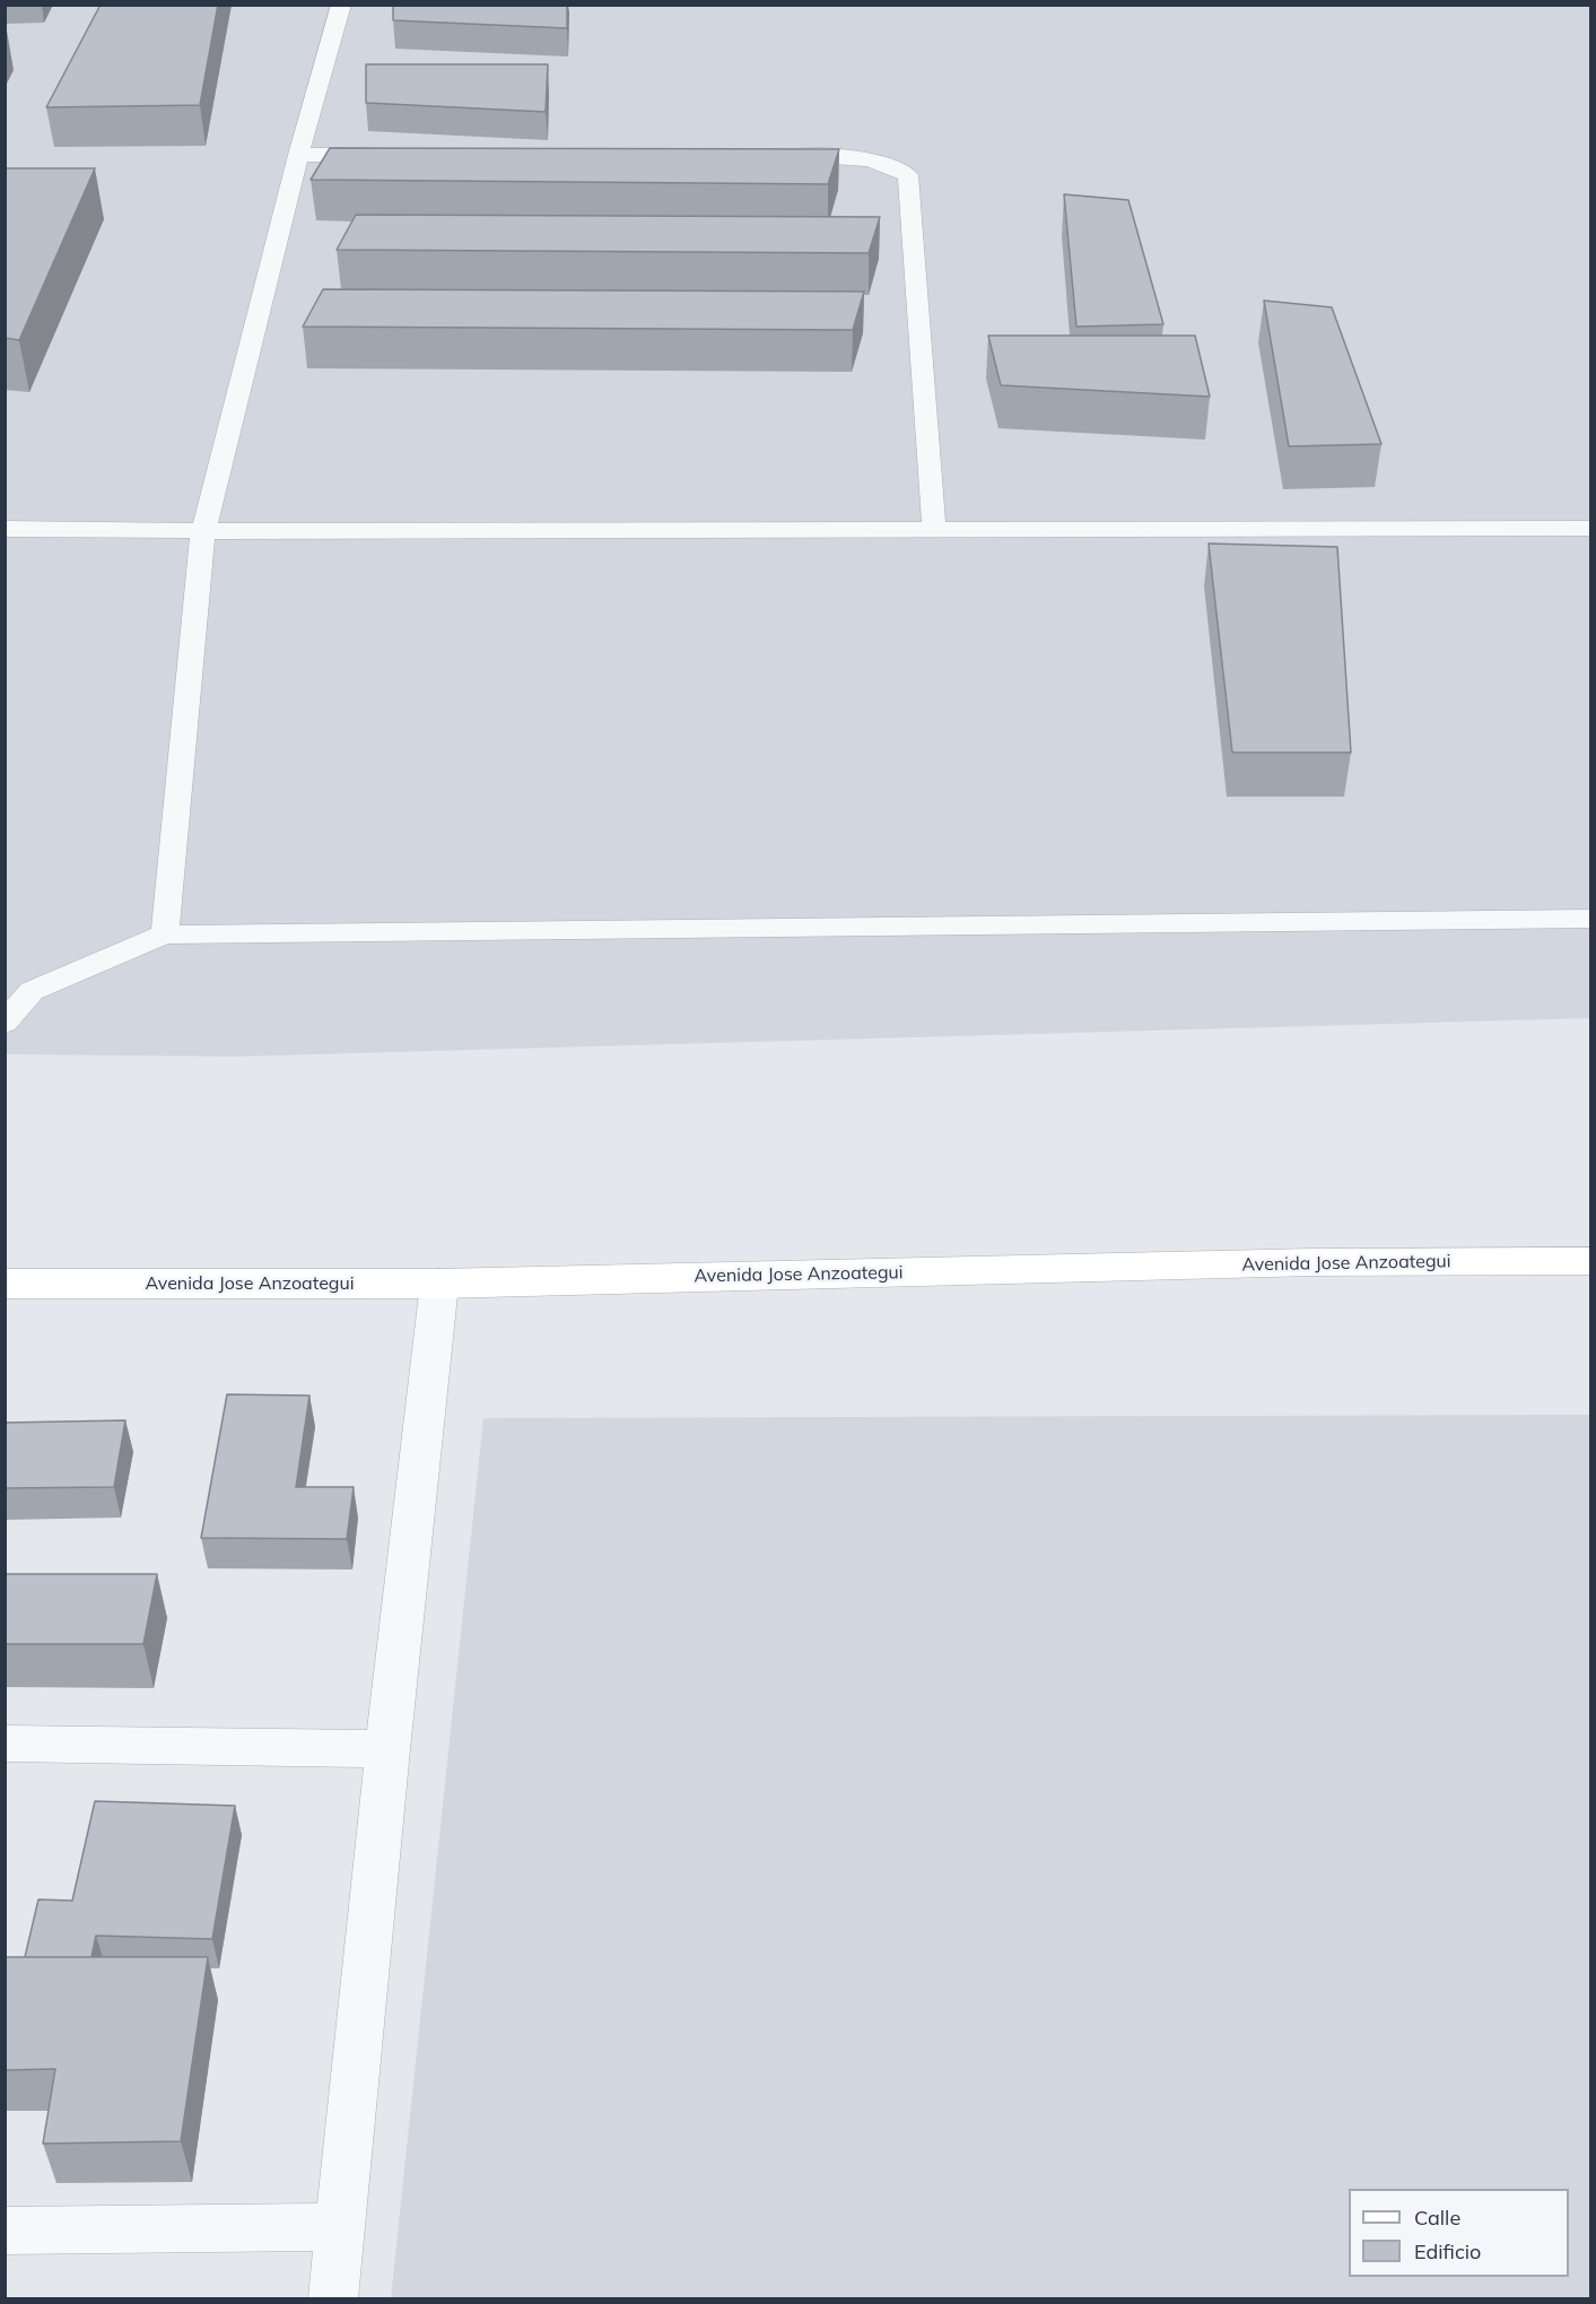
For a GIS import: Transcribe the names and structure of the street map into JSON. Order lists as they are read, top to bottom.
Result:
{
  "streets": {
    "street": ["Avenida Jose Anzoategui"]
  },
  "legend": ["Calle", "Edificio"]
}
